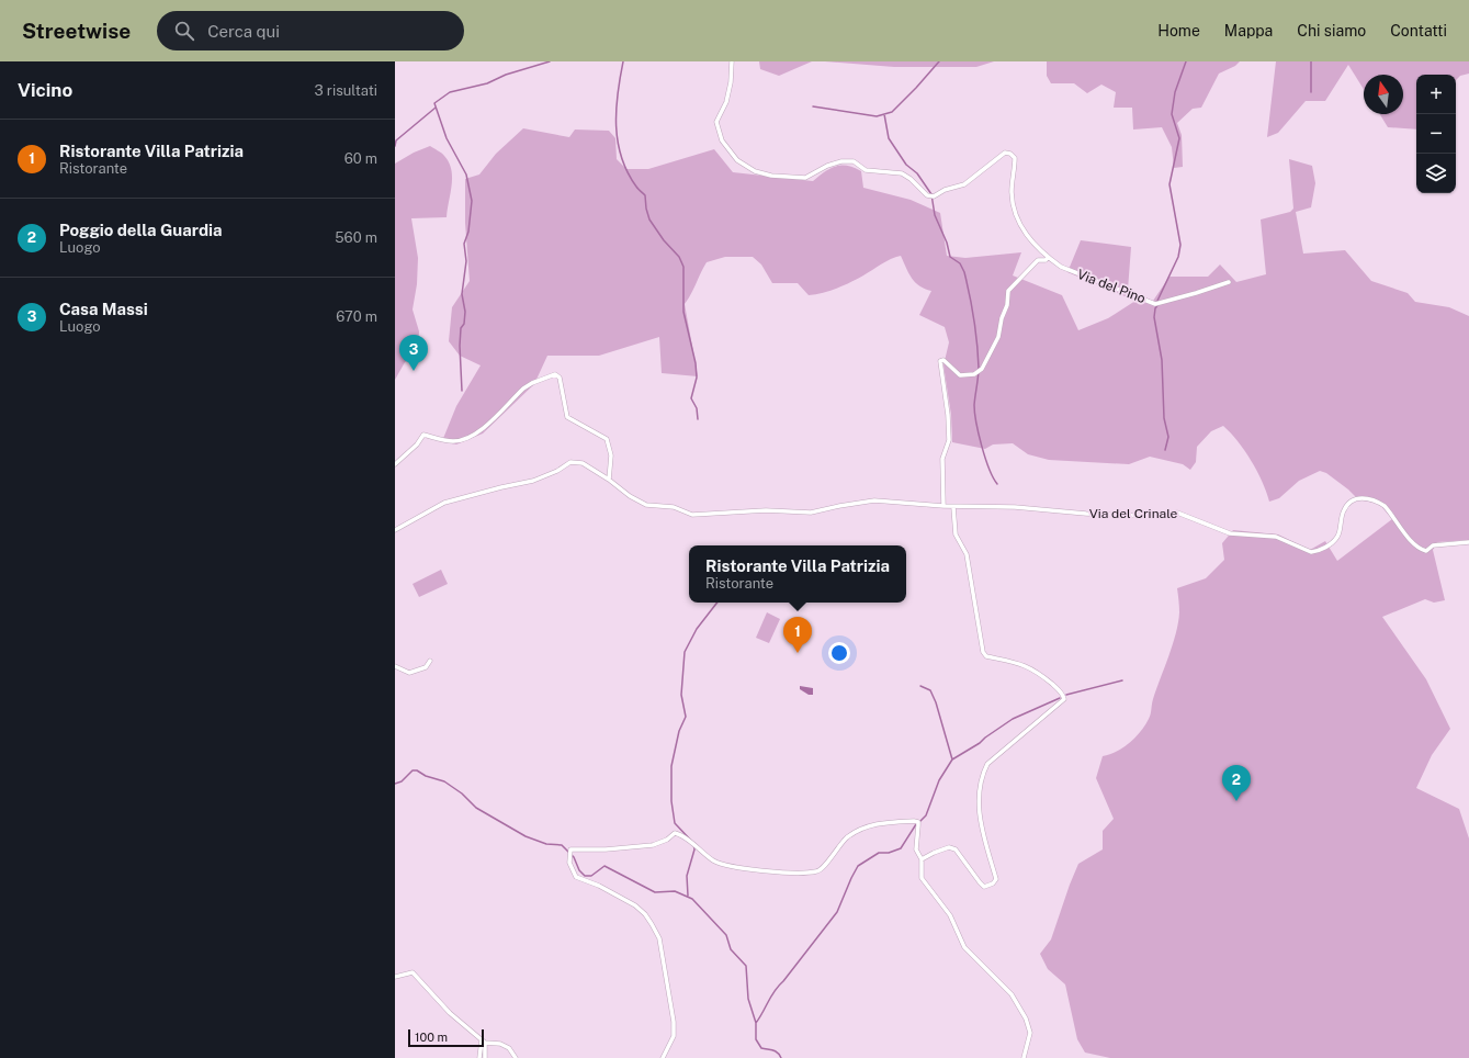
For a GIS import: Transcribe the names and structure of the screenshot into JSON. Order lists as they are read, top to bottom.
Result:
{
  "streets": {
    "street": ["Via del Pino", "Via del Crinale"]
  },
  "scale_bar": "100 m",
  "north": "top",
  "page": {
    "header": "Streetwise",
    "search": "Cerca qui",
    "nav": [
      "Home",
      "Mappa",
      "Chi siamo",
      "Contatti"
    ],
    "heading": ["Vicino", "3 risultati"],
    "map_buttons": ["+", "−"],
    "list": [
      {
        "mark": "1",
        "name": "Ristorante Villa Patrizia",
        "note": "Ristorante",
        "value": "60 m"
      },
      {
        "mark": "2",
        "name": "Poggio della Guardia",
        "note": "Luogo",
        "value": "560 m"
      },
      {
        "mark": "3",
        "name": "Casa Massi",
        "note": "Luogo",
        "value": "670 m"
      }
    ],
    "pins": ["3", "1", "2"],
    "popup": ["Ristorante Villa Patrizia", "Ristorante"],
    "scale": "100 m"
  }
}
